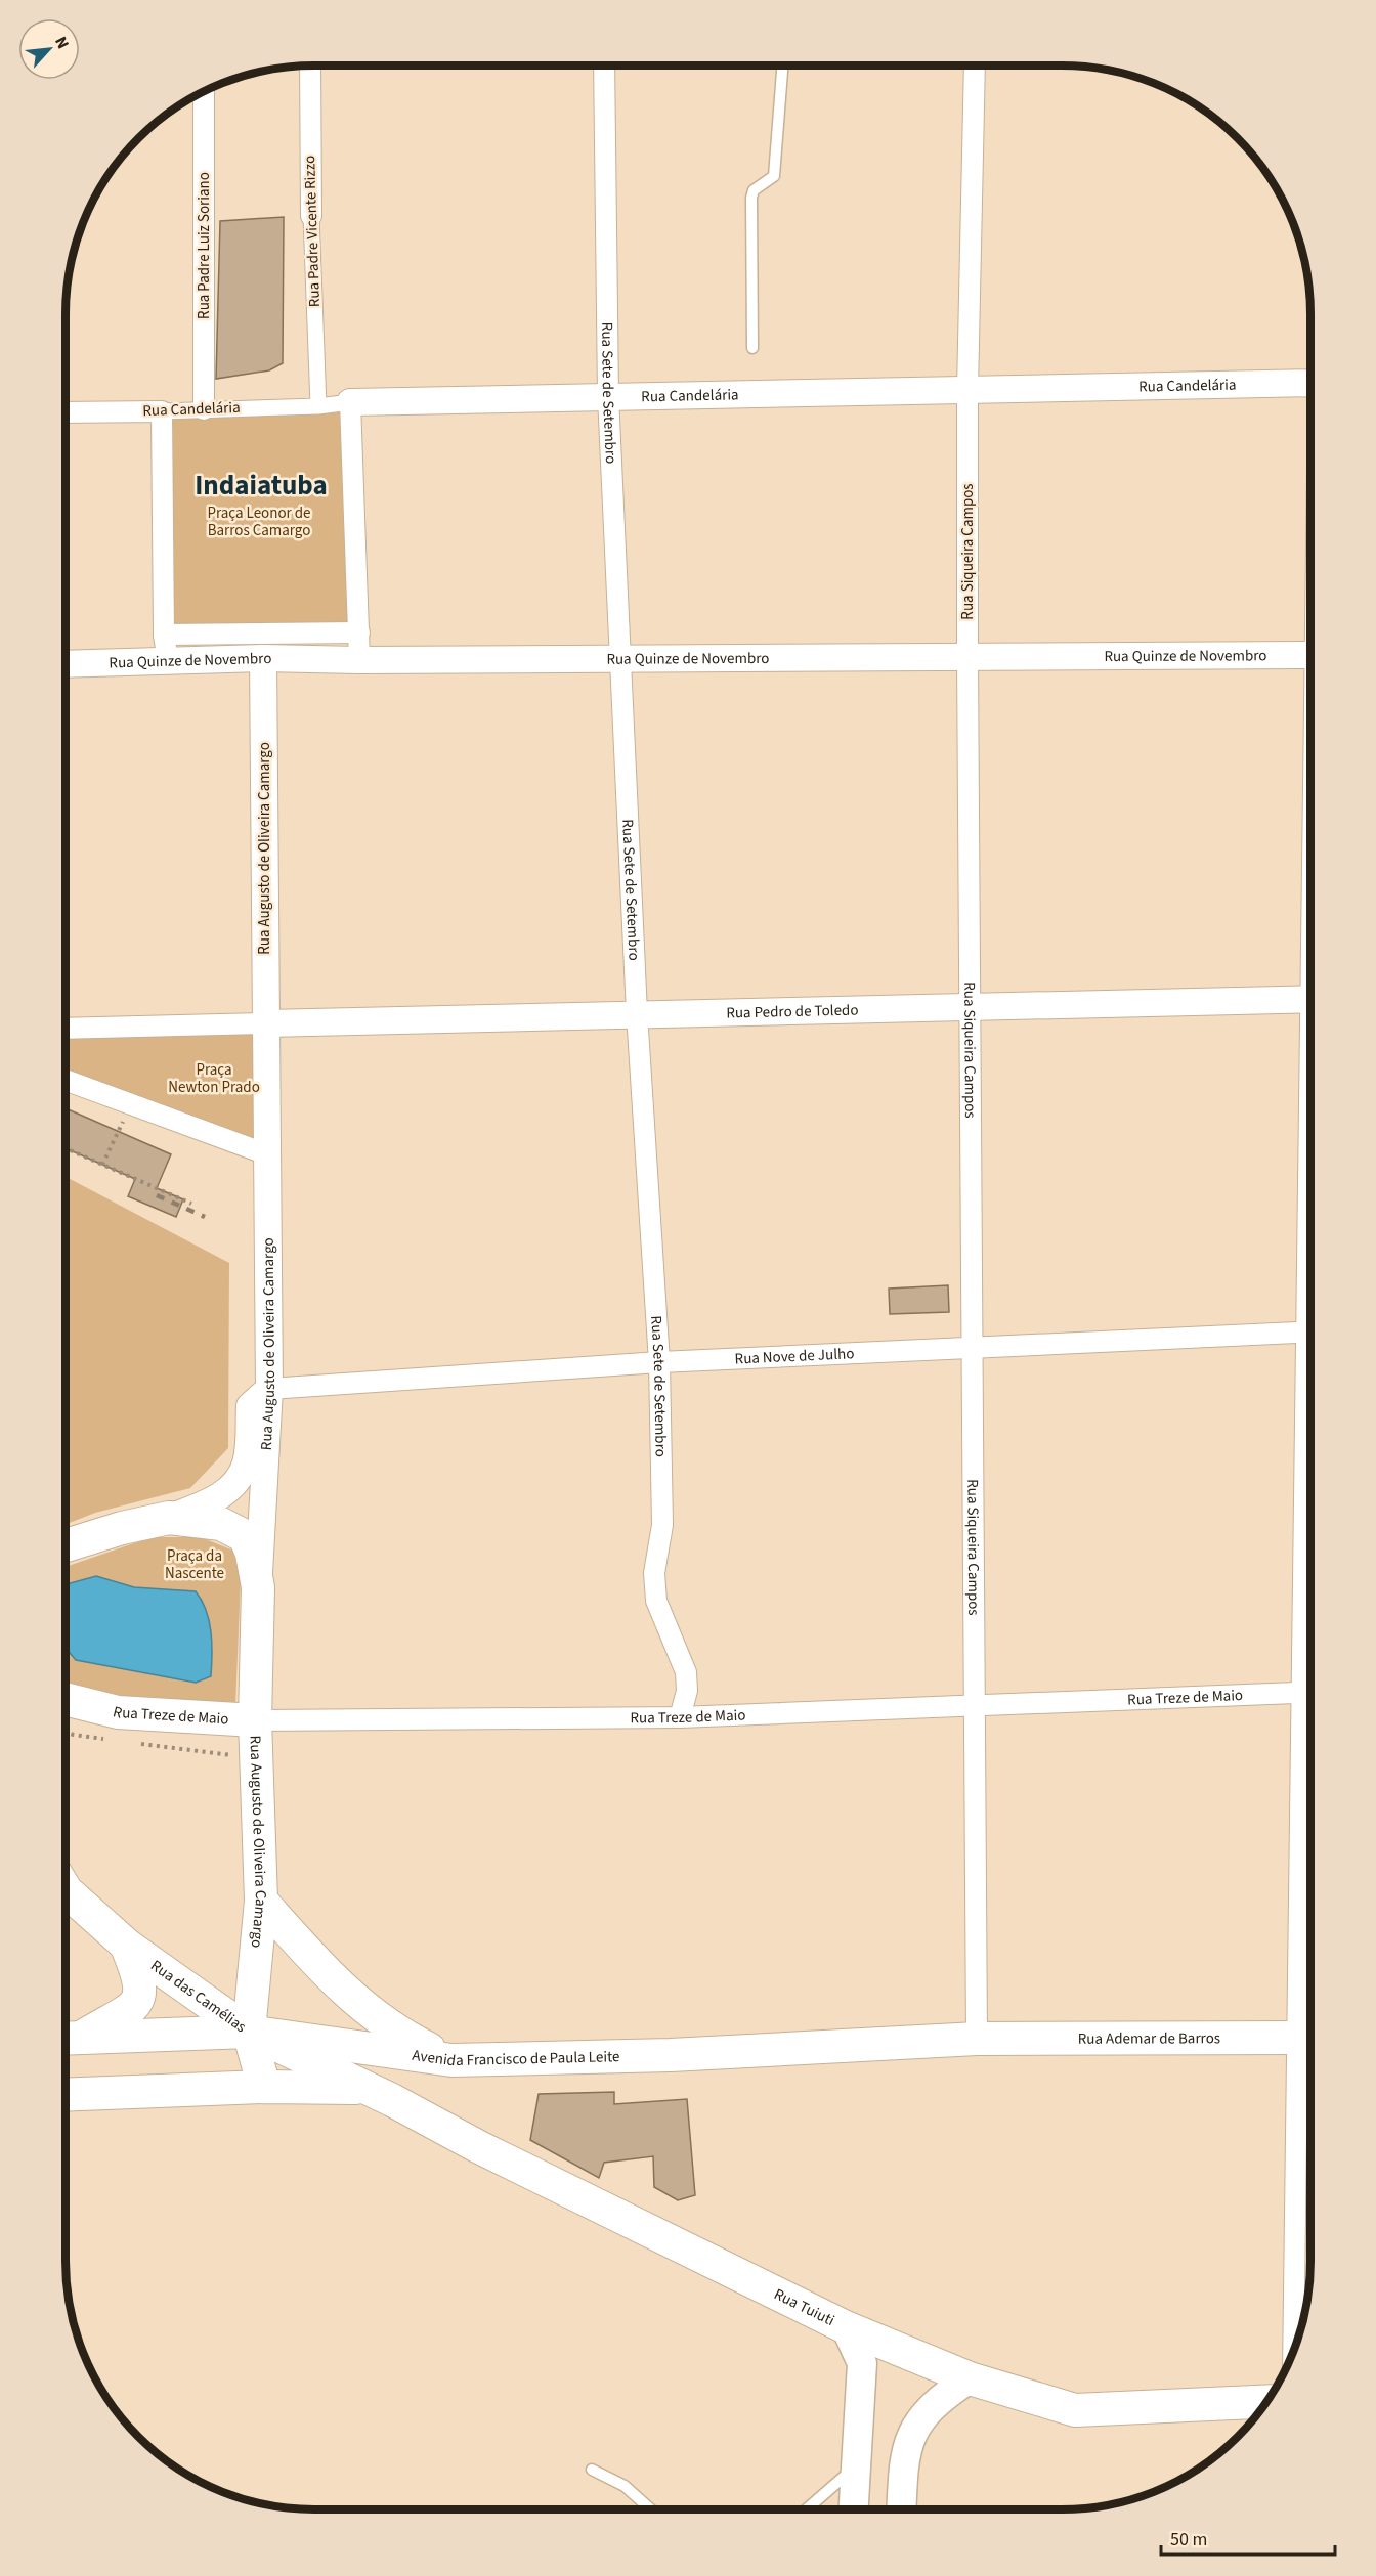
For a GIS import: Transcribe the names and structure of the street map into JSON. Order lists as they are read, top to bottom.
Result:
{
  "streets": {
    "main road": [
      "Rua Augusto de Oliveira Camargo",
      "Rua Treze de Maio",
      "Rua das Camélias",
      "Rua Ademar de Barros",
      "Avenida Francisco de Paula Leite",
      "Rua Tuiuti"
    ],
    "street": [
      "Rua Padre Vicente Rizzo",
      "Rua Padre Luiz Soriano",
      "Rua Candelária",
      "Rua Sete de Setembro",
      "Rua Siqueira Campos",
      "Rua Quinze de Novembro",
      "Rua Pedro de Toledo",
      "Rua Nove de Julho"
    ]
  },
  "crossings": [
    ["Rua Padre Vicente Rizzo", "Rua Candelária"],
    ["Rua Padre Luiz Soriano", "Rua Candelária"],
    ["Rua Candelária", "Rua Sete de Setembro"],
    ["Rua Candelária", "Rua Siqueira Campos"],
    ["Rua Sete de Setembro", "Rua Quinze de Novembro"],
    ["Rua Sete de Setembro", "Rua Pedro de Toledo"],
    ["Rua Sete de Setembro", "Rua Nove de Julho"],
    ["Rua Sete de Setembro", "Rua Treze de Maio"],
    ["Rua Siqueira Campos", "Rua Quinze de Novembro"],
    ["Rua Siqueira Campos", "Rua Pedro de Toledo"],
    ["Rua Siqueira Campos", "Rua Nove de Julho"],
    ["Rua Siqueira Campos", "Rua Treze de Maio"],
    ["Rua Siqueira Campos", "Rua Ademar de Barros"],
    ["Rua Siqueira Campos", "Avenida Francisco de Paula Leite"],
    ["Rua Quinze de Novembro", "Rua Augusto de Oliveira Camargo"],
    ["Rua Augusto de Oliveira Camargo", "Rua Pedro de Toledo"],
    ["Rua Augusto de Oliveira Camargo", "Rua Nove de Julho"],
    ["Rua Augusto de Oliveira Camargo", "Rua Treze de Maio"],
    ["Rua Augusto de Oliveira Camargo", "Rua das Camélias"],
    ["Rua Augusto de Oliveira Camargo", "Avenida Francisco de Paula Leite"],
    ["Rua das Camélias", "Avenida Francisco de Paula Leite"],
    ["Rua das Camélias", "Rua Tuiuti"],
    ["Rua Ademar de Barros", "Avenida Francisco de Paula Leite"]
  ],
  "districts": ["Indaiatuba"],
  "parks": ["Praça Leonor de Barros Camargo", "Praça Newton Prado", "Praça da Nascente"],
  "scale_bar": "50 m",
  "north": "top right"
}
